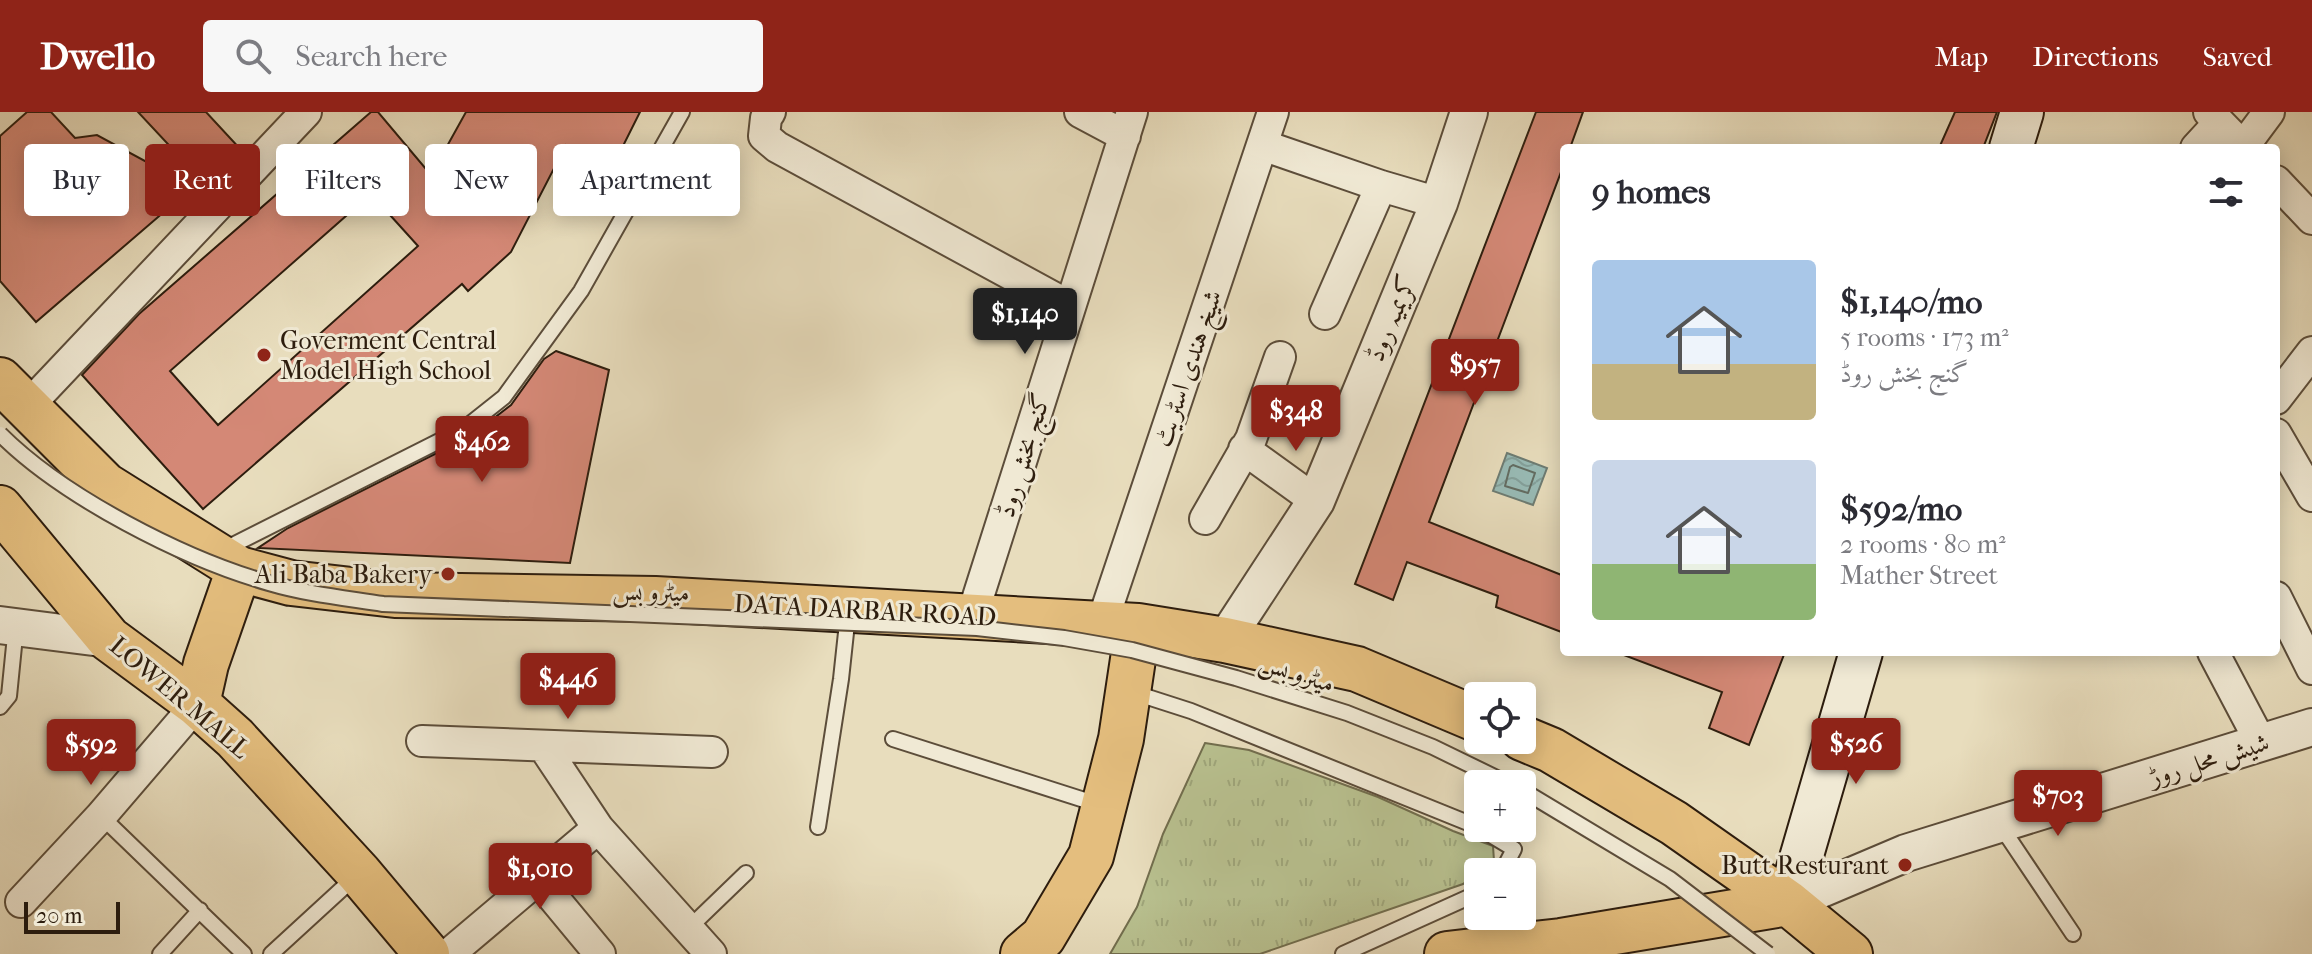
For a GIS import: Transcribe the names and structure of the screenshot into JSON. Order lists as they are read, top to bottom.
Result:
{
  "streets": {
    "main road": ["DATA DARBAR ROAD", "LOWER MALL"],
    "street": [
      "کریمیہ روڈ",
      "شیخ ہندی اسٹریٹ",
      "گنج بخش روڈ",
      "شیش محل روڑ"
    ],
    "lane": ["میٹرو بس"]
  },
  "crossings": [
    ["کریمیہ روڈ", "DATA DARBAR ROAD"],
    ["شیخ ہندی اسٹریٹ", "DATA DARBAR ROAD"],
    ["گنج بخش روڈ", "DATA DARBAR ROAD"]
  ],
  "places": ["Goverment Central Model High School", "Ali Baba Bakery", "Butt Resturant"],
  "scale_bar": "20 m",
  "page": {
    "header": "Dwello",
    "search": "Search here",
    "nav": ["Map", "Directions", "Saved"],
    "chip": [
      "Buy",
      "Rent",
      "Filters",
      "New",
      "Apartment"
    ],
    "heading": "9 homes",
    "list": [
      {
        "name": "$1,140/mo",
        "note": "5 rooms · 173 m² · گنج بخش روڈ"
      },
      {
        "name": "$592/mo",
        "note": "2 rooms · 80 m² · Mather Street"
      }
    ],
    "price": [
      "$1,140",
      "$957",
      "$348",
      "$462",
      "$446",
      "$526",
      "$592",
      "$703",
      "$1,010"
    ],
    "map_buttons": ["+", "−"],
    "scale": "20 m"
  }
}
